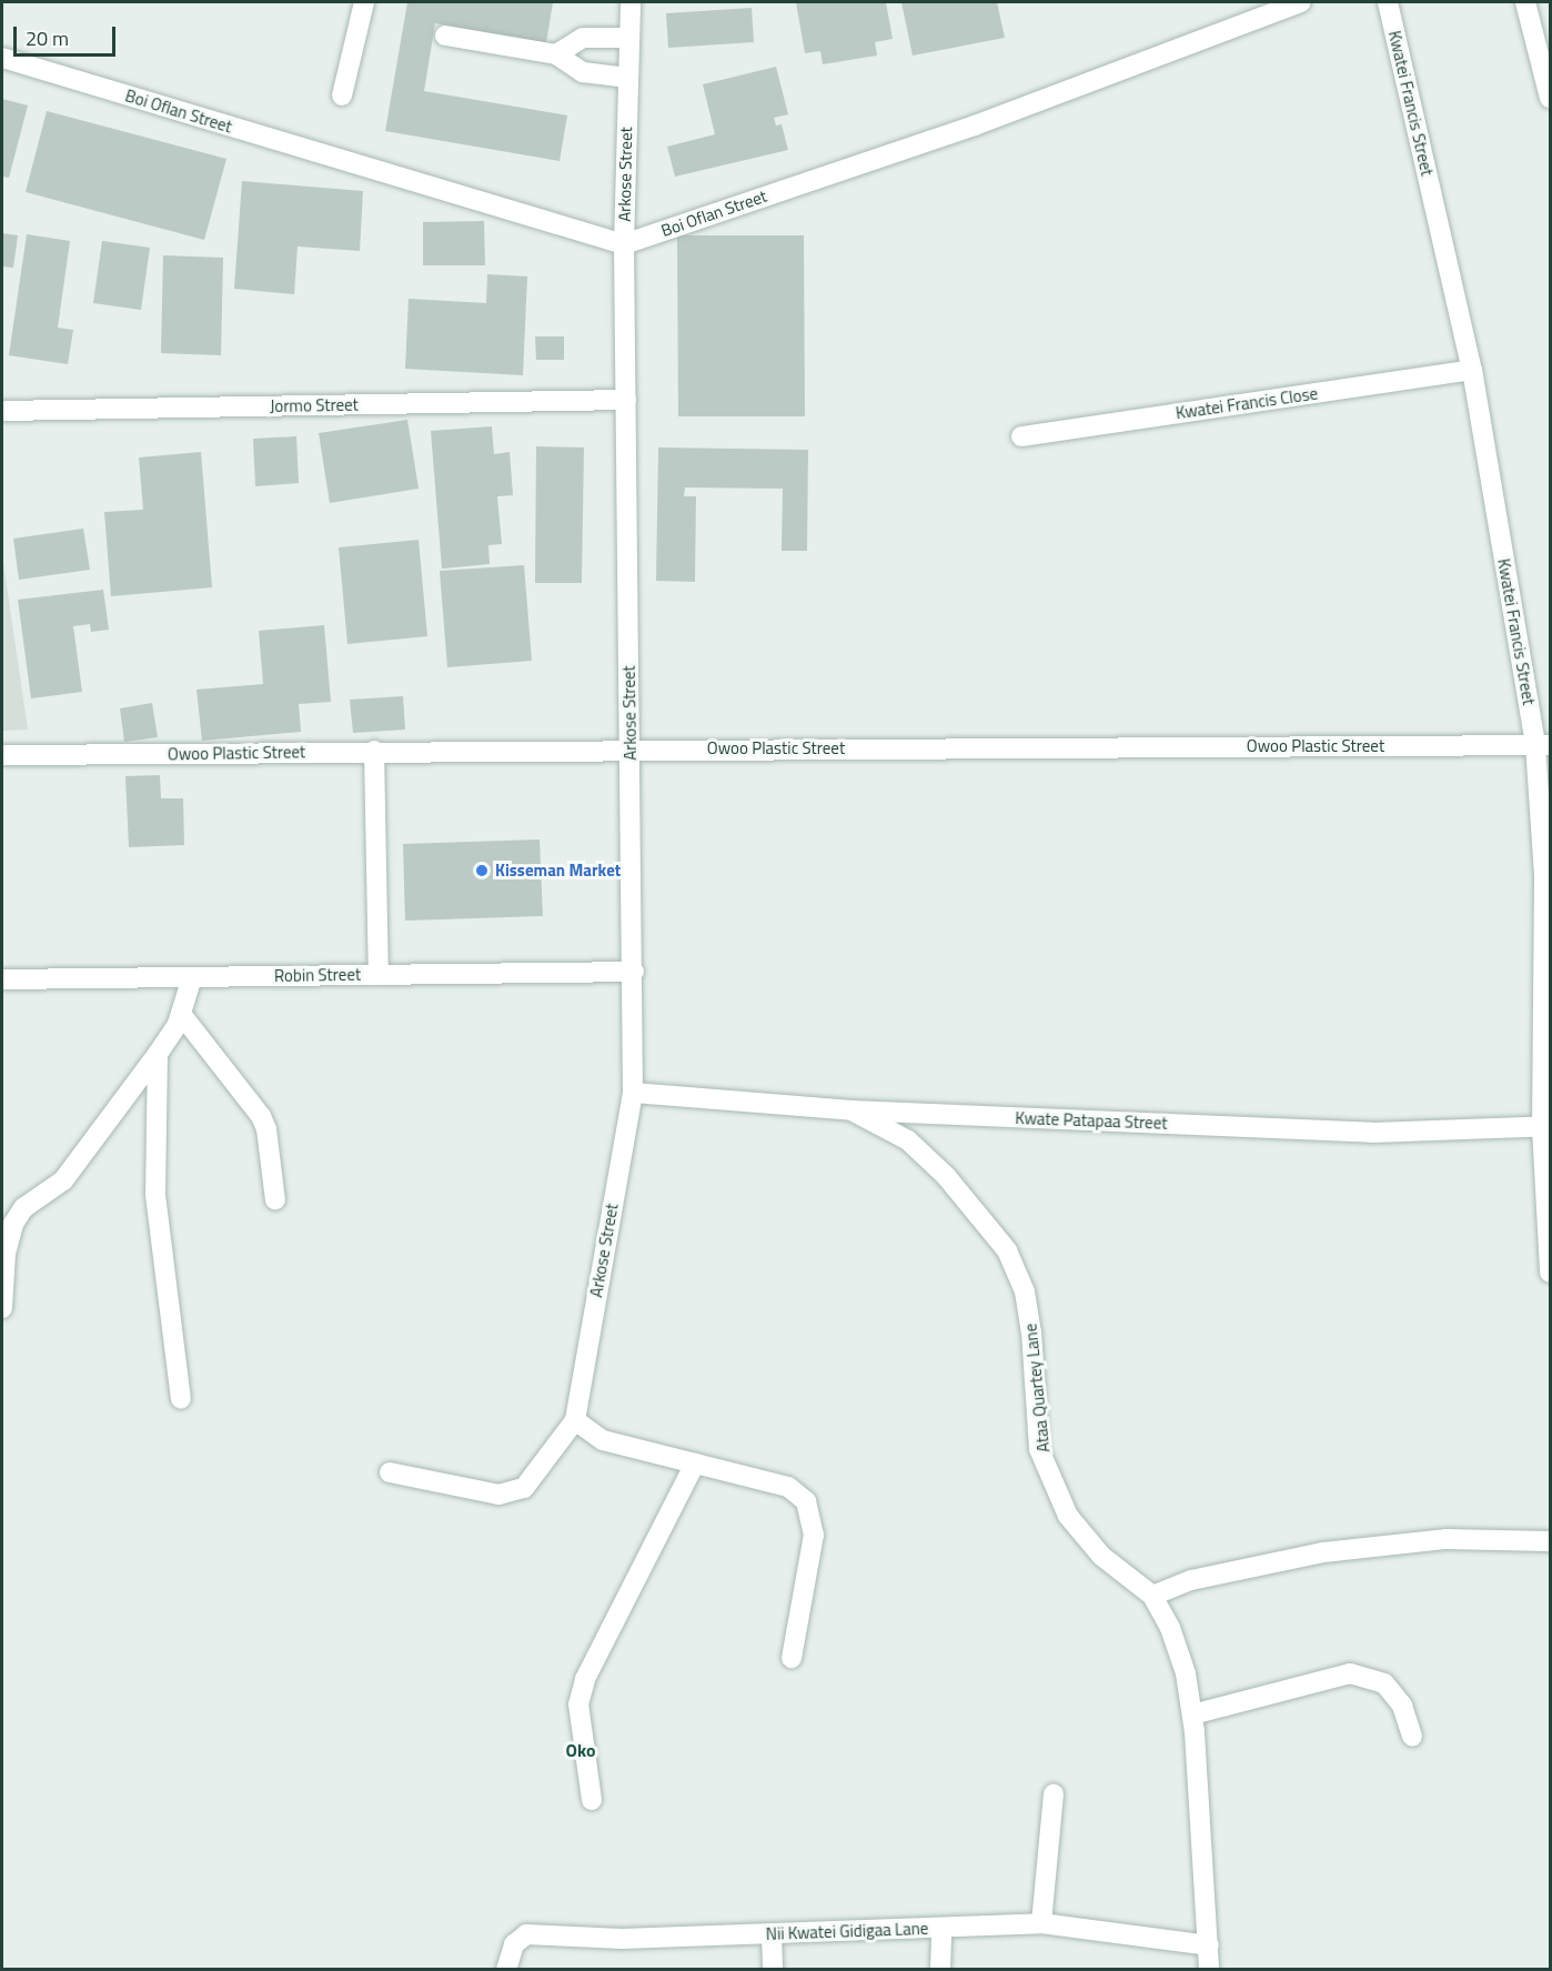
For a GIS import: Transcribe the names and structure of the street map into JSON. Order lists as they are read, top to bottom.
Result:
{
  "streets": {
    "street": [
      "Kwatei Francis Street",
      "Boi Oflan Street",
      "Arkose Street",
      "Kwatei Francis Close",
      "Jormo Street",
      "Owoo Plastic Street",
      "Robin Street",
      "Kwate Patapaa Street",
      "Ataa Quartey Lane",
      "Nii Kwatei Gidigaa Lane"
    ]
  },
  "crossings": [
    ["Kwatei Francis Street", "Kwatei Francis Close"],
    ["Kwatei Francis Street", "Owoo Plastic Street"],
    ["Kwatei Francis Street", "Kwate Patapaa Street"],
    ["Boi Oflan Street", "Arkose Street"],
    ["Arkose Street", "Jormo Street"],
    ["Arkose Street", "Owoo Plastic Street"],
    ["Arkose Street", "Robin Street"],
    ["Arkose Street", "Kwate Patapaa Street"],
    ["Kwate Patapaa Street", "Ataa Quartey Lane"],
    ["Ataa Quartey Lane", "Nii Kwatei Gidigaa Lane"]
  ],
  "districts": ["Oko"],
  "places": ["Kisseman Market"],
  "scale_bar": "20 m"
}
